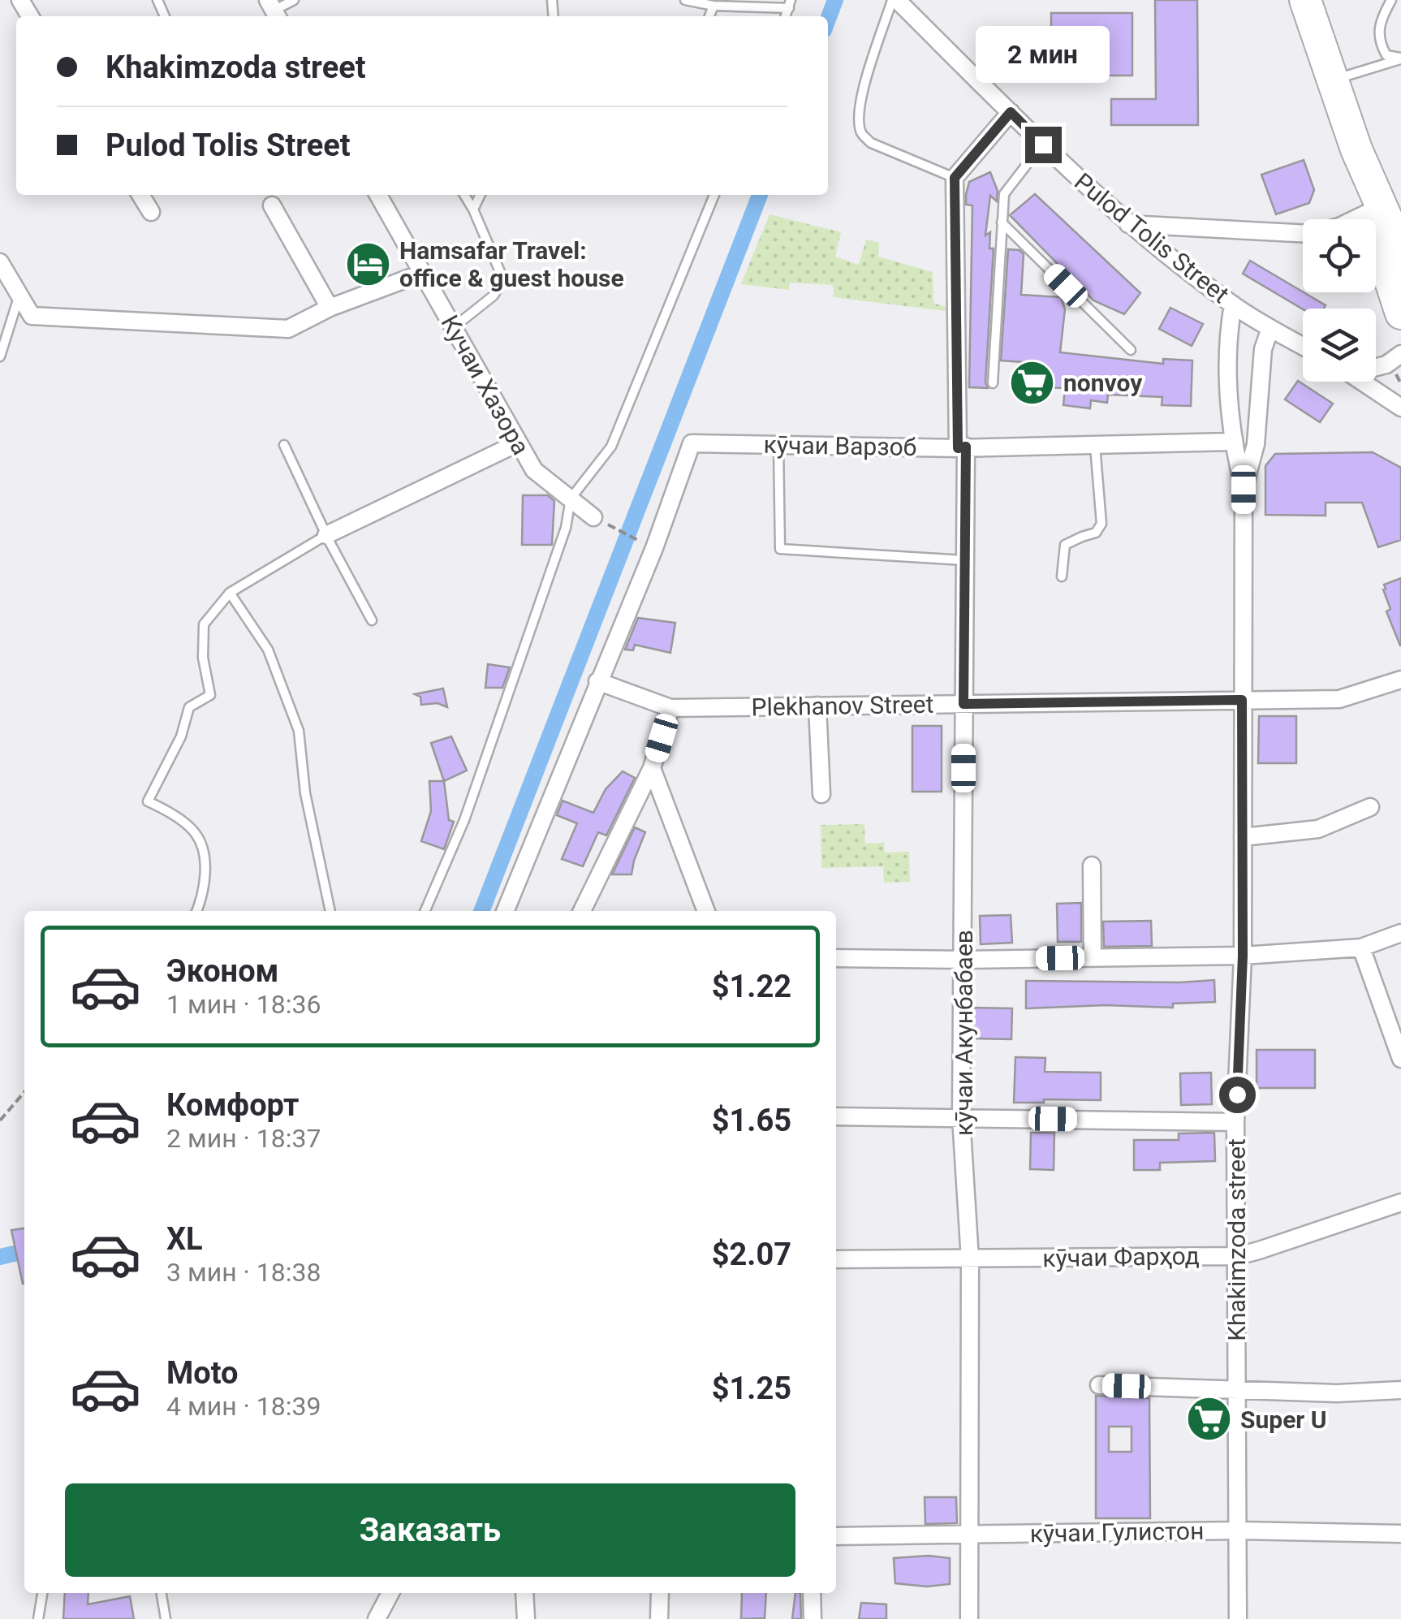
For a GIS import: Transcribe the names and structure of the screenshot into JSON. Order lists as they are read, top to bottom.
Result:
{
  "streets": {
    "street": [
      "Pulod Tolis Street",
      "Кучаи Хазора",
      "кӯчаи Варзоб",
      "Plekhanov Street",
      "кӯчаи Акунбабаев",
      "Khakimzoda street",
      "кӯчаи Фарҳод",
      "кӯчаи Гулистон"
    ]
  },
  "crossings": [
    ["Pulod Tolis Street", "Khakimzoda street"],
    ["кӯчаи Варзоб", "кӯчаи Акунбабаев"],
    ["Plekhanov Street", "кӯчаи Акунбабаев"],
    ["Plekhanov Street", "Khakimzoda street"],
    ["кӯчаи Акунбабаев", "кӯчаи Фарҳод"],
    ["кӯчаи Акунбабаев", "кӯчаи Гулистон"],
    ["Khakimzoda street", "кӯчаи Фарҳод"],
    ["Khakimzoda street", "кӯчаи Гулистон"]
  ],
  "places": {
    "hotel": ["Hamsafar Travel: office & guest house"],
    "supermarket": ["nonvoy", "Super U"]
  },
  "page": {
    "banner": ["Khakimzoda street", "Pulod Tolis Street"],
    "bubble": "2 мин",
    "list": [
      {
        "name": "Эконом",
        "note": "1 мин · 18:36",
        "value": "$1.22"
      },
      {
        "name": "Комфорт",
        "note": "2 мин · 18:37",
        "value": "$1.65"
      },
      {
        "name": "XL",
        "note": "3 мин · 18:38",
        "value": "$2.07"
      },
      {
        "name": "Moto",
        "note": "4 мин · 18:39",
        "value": "$1.25"
      }
    ],
    "buttons": "Заказать"
  }
}
